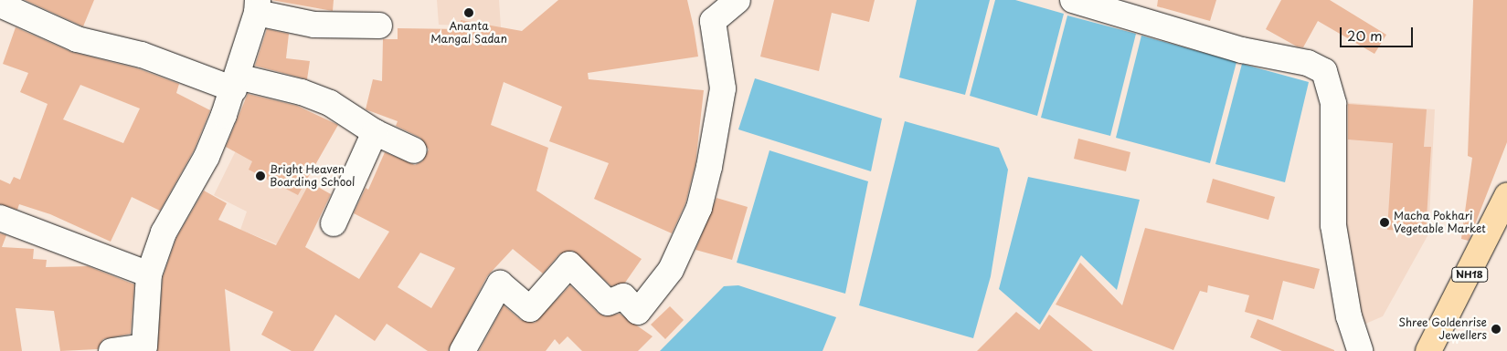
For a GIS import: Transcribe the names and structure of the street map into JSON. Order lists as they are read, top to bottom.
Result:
{
  "streets": {
    "main road": ["NH18"]
  },
  "places": [
    "Ananta Mangal Sadan",
    "Bright Heaven Boarding School",
    "Macha Pokhari Vegetable Market",
    "Shree Goldenrise Jewellers"
  ],
  "scale_bar": "20 m"
}
